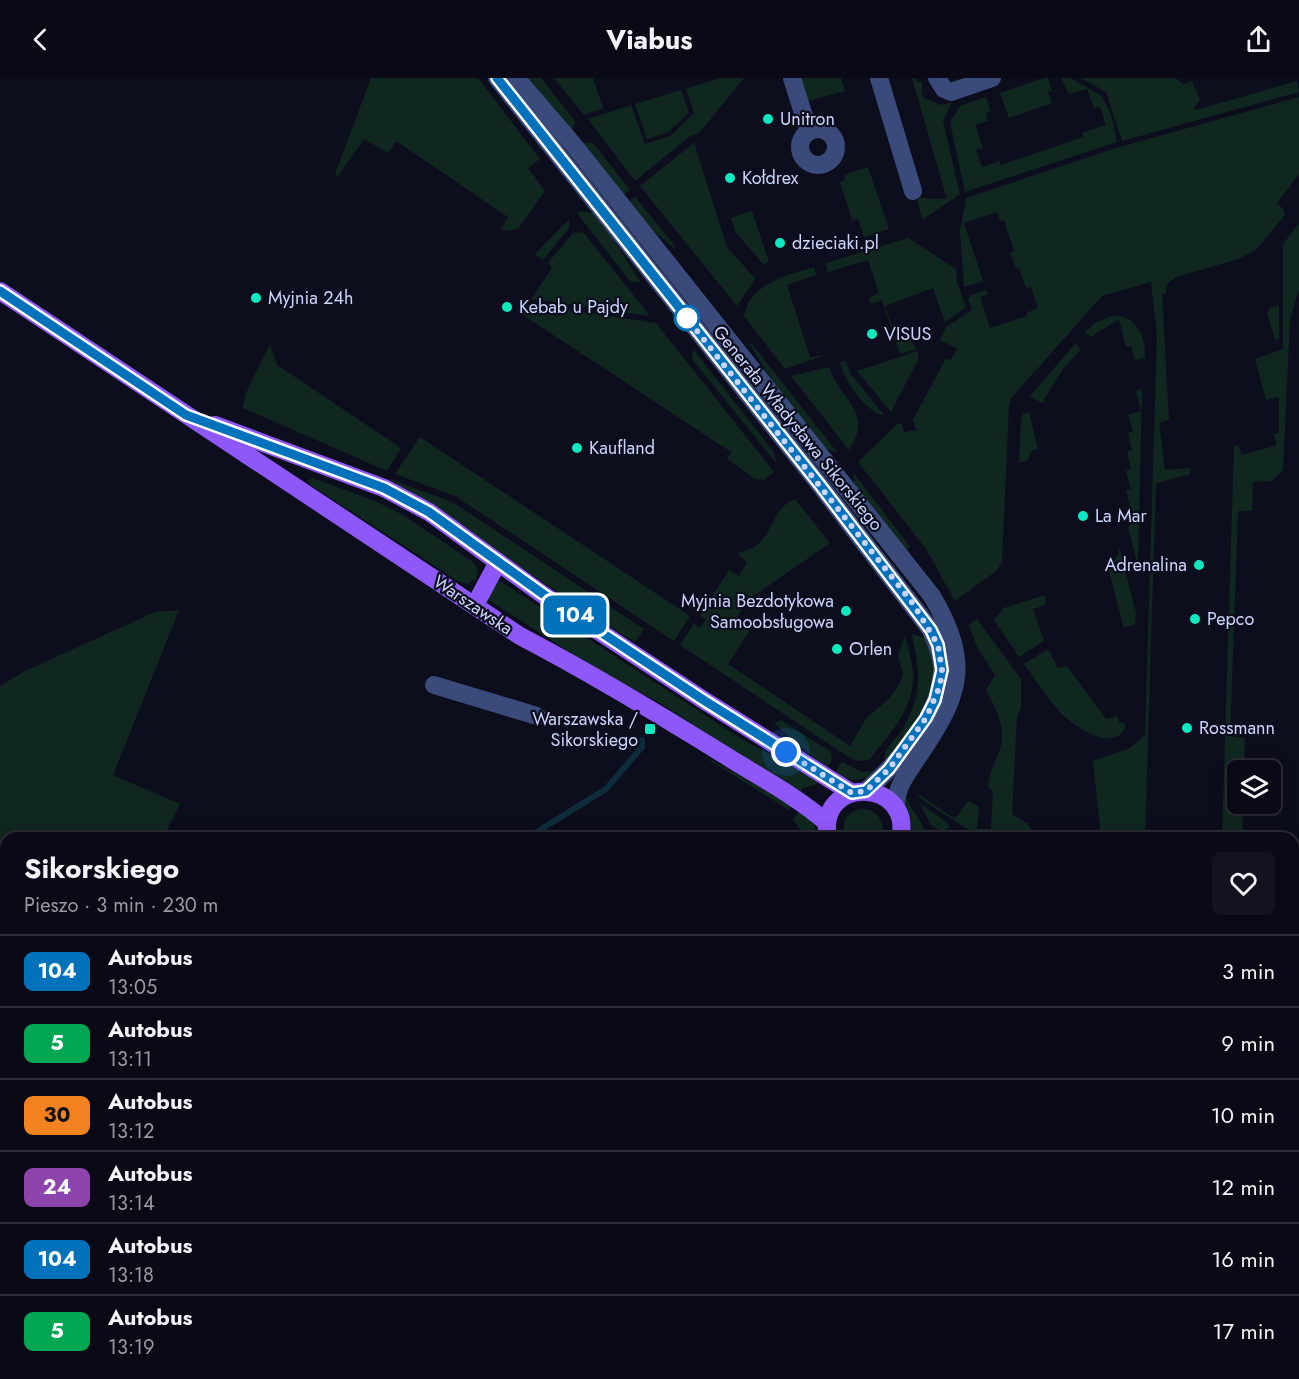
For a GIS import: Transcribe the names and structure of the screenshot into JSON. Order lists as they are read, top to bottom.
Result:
{
  "streets": {
    "main road": ["Warszawska"],
    "street": ["Generała Władysława Sikorskiego"]
  },
  "crossings": [
    ["Generała Władysława Sikorskiego", "Warszawska"]
  ],
  "places": {
    "other": [
      "Unitron",
      "Kołdrex",
      "dzieciaki.pl",
      "Myjnia 24h",
      "Kebab u Pajdy",
      "VISUS",
      "Kaufland",
      "La Mar",
      "Adrenalina",
      "Myjnia Bezdotykowa Samoobsługowa",
      "Pepco",
      "Orlen",
      "Rossmann"
    ],
    "transit": ["Warszawska / Sikorskiego"]
  },
  "lines": ["bus line 104"],
  "page": {
    "header": "Viabus",
    "on_map": "104",
    "heading": ["Sikorskiego", "Pieszo · 3 min · 230 m"],
    "list": [
      {
        "mark": "104",
        "name": "Autobus",
        "note": "13:05",
        "value": "3 min"
      },
      {
        "mark": "5",
        "name": "Autobus",
        "note": "13:11",
        "value": "9 min"
      },
      {
        "mark": "30",
        "name": "Autobus",
        "note": "13:12",
        "value": "10 min"
      },
      {
        "mark": "24",
        "name": "Autobus",
        "note": "13:14",
        "value": "12 min"
      },
      {
        "mark": "104",
        "name": "Autobus",
        "note": "13:18",
        "value": "16 min"
      },
      {
        "mark": "5",
        "name": "Autobus",
        "note": "13:19",
        "value": "17 min"
      }
    ]
  }
}
